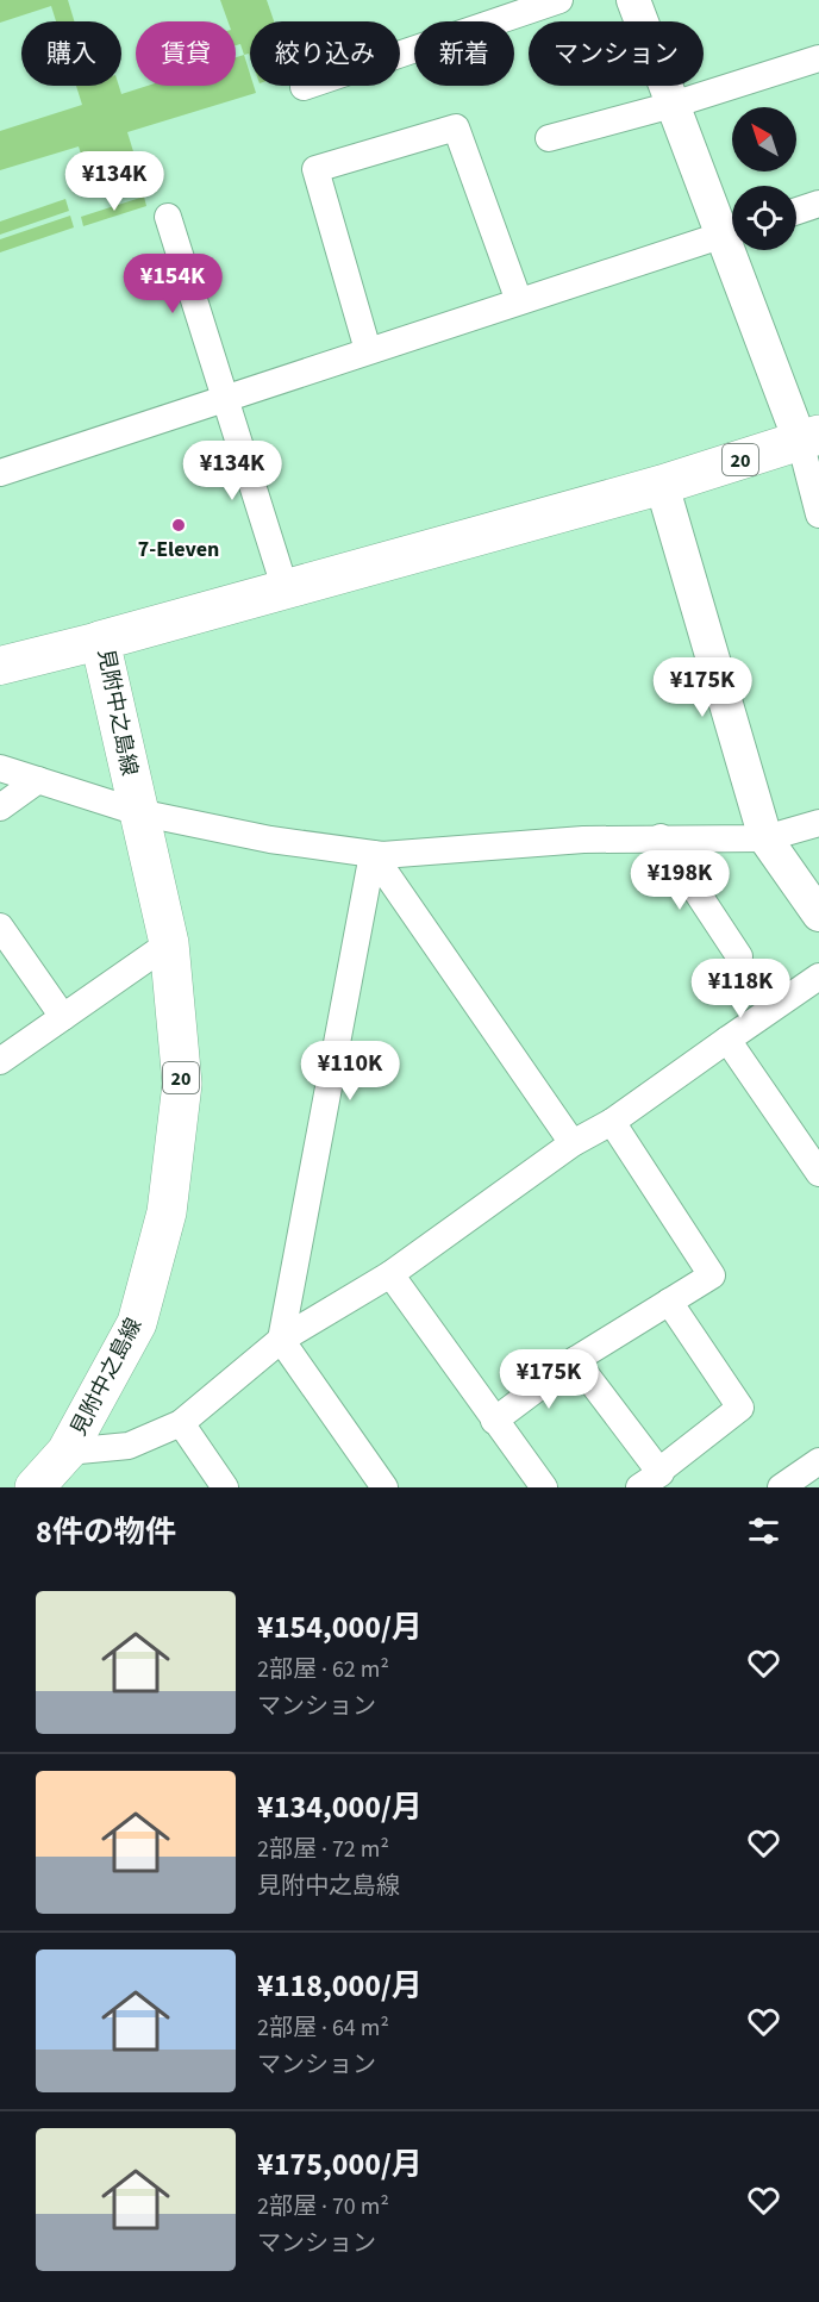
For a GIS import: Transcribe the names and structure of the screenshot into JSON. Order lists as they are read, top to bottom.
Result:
{
  "streets": {
    "main road": ["20", "見附中之島線"]
  },
  "places": ["7-Eleven"],
  "north": "top left",
  "page": {
    "chip": [
      "購入",
      "賃貸",
      "絞り込み",
      "新着",
      "マンション"
    ],
    "price": [
      "¥134K",
      "¥154K",
      "¥134K",
      "¥175K",
      "¥198K",
      "¥118K",
      "¥110K",
      "¥175K"
    ],
    "heading": "8件の物件",
    "list": [
      {
        "name": "¥154,000/月",
        "note": "2部屋 · 62 m² · マンション"
      },
      {
        "name": "¥134,000/月",
        "note": "2部屋 · 72 m² · 見附中之島線"
      },
      {
        "name": "¥118,000/月",
        "note": "2部屋 · 64 m² · マンション"
      },
      {
        "name": "¥175,000/月",
        "note": "2部屋 · 70 m² · マンション"
      }
    ]
  }
}
